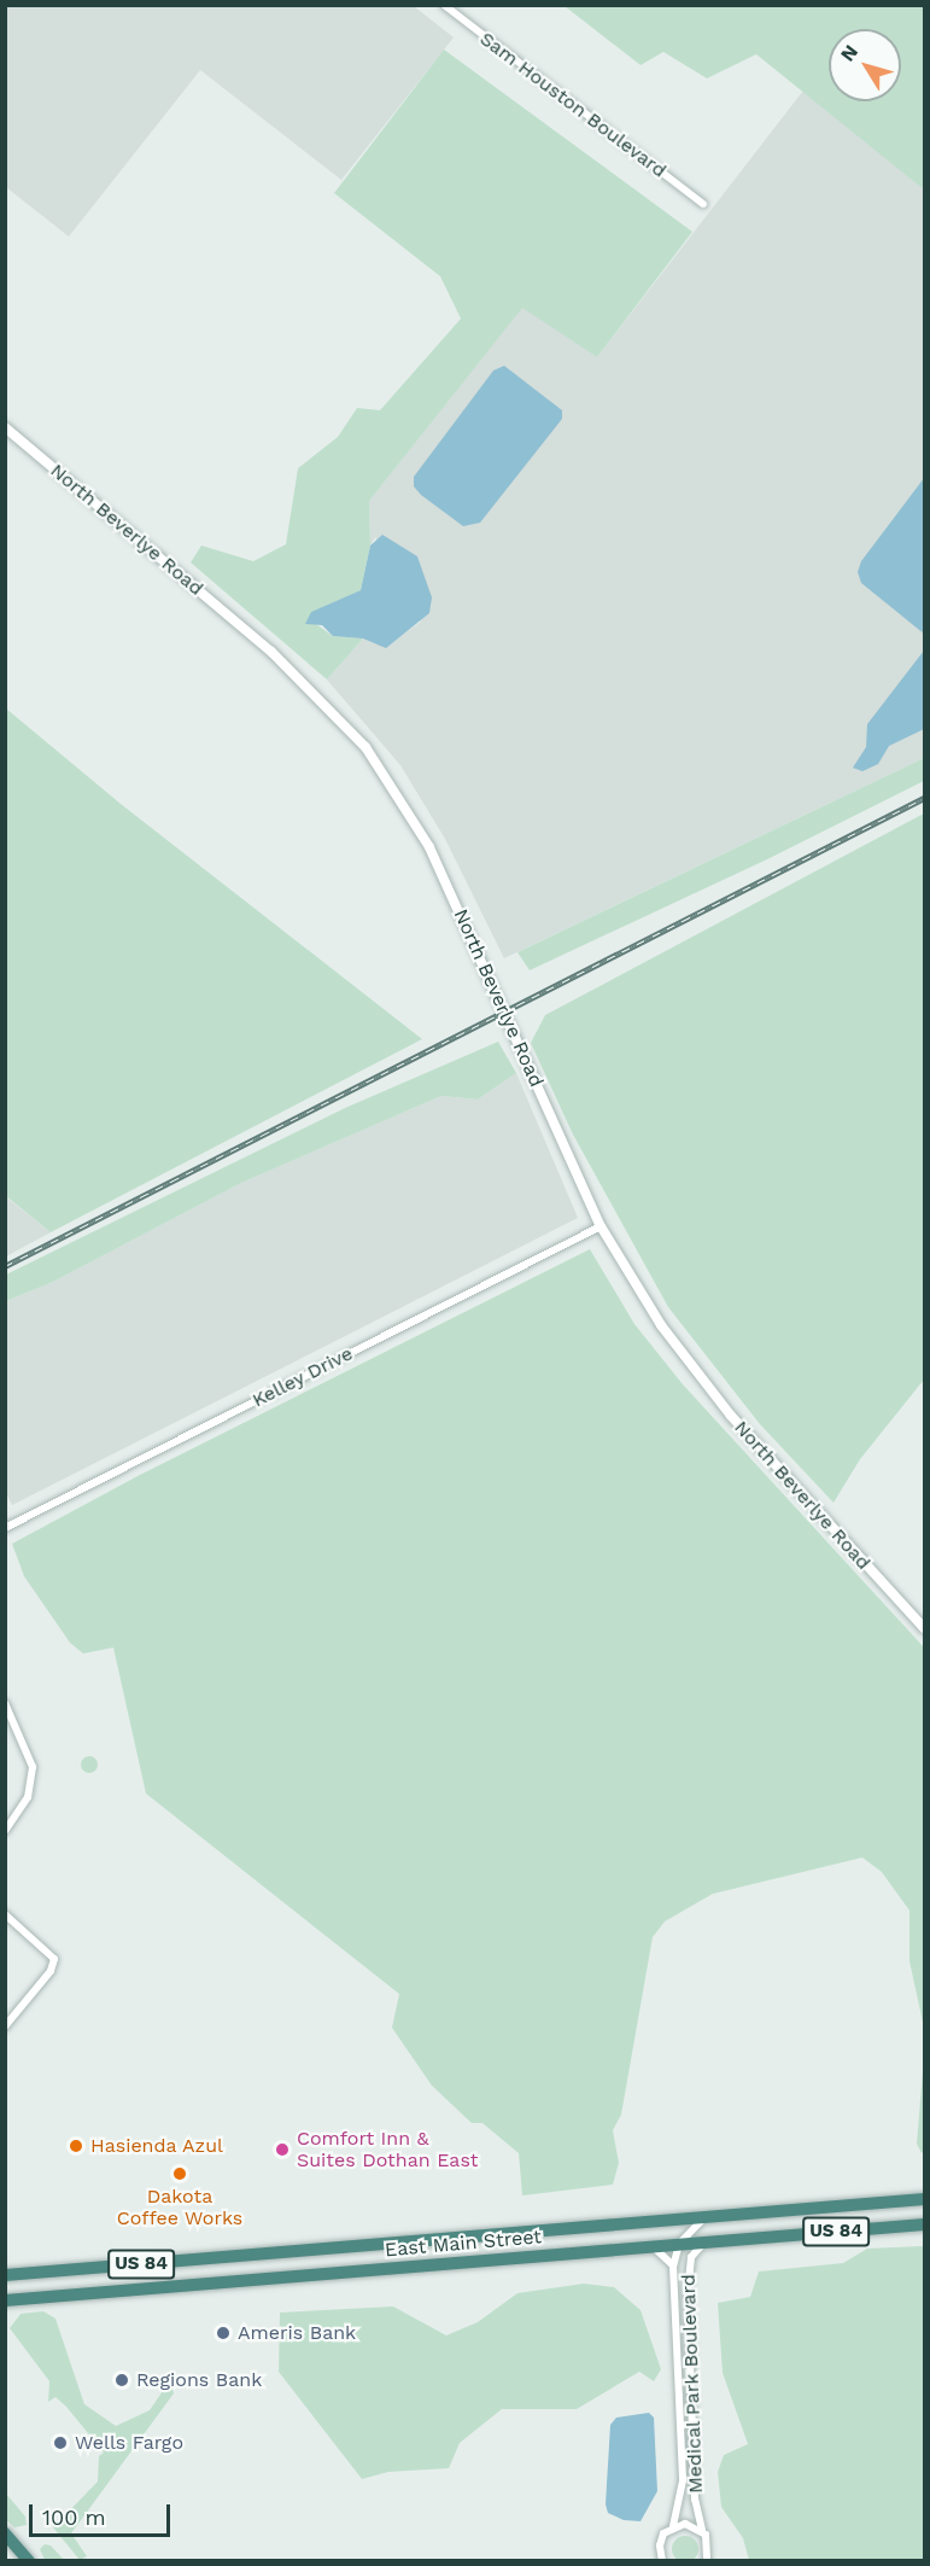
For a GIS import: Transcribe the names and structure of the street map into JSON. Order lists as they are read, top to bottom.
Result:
{
  "streets": {
    "highway": ["US 84", "East Main Street"],
    "street": [
      "Sam Houston Boulevard",
      "North Beverlye Road",
      "Kelley Drive",
      "Medical Park Boulevard"
    ]
  },
  "crossings": [
    ["North Beverlye Road", "Kelley Drive"],
    ["East Main Street", "Medical Park Boulevard"]
  ],
  "places": [
    "Hasienda Azul",
    "Comfort Inn & Suites Dothan East",
    "Dakota Coffee Works",
    "Ameris Bank",
    "Regions Bank",
    "Wells Fargo"
  ],
  "scale_bar": "100 m",
  "north": "top left"
}
